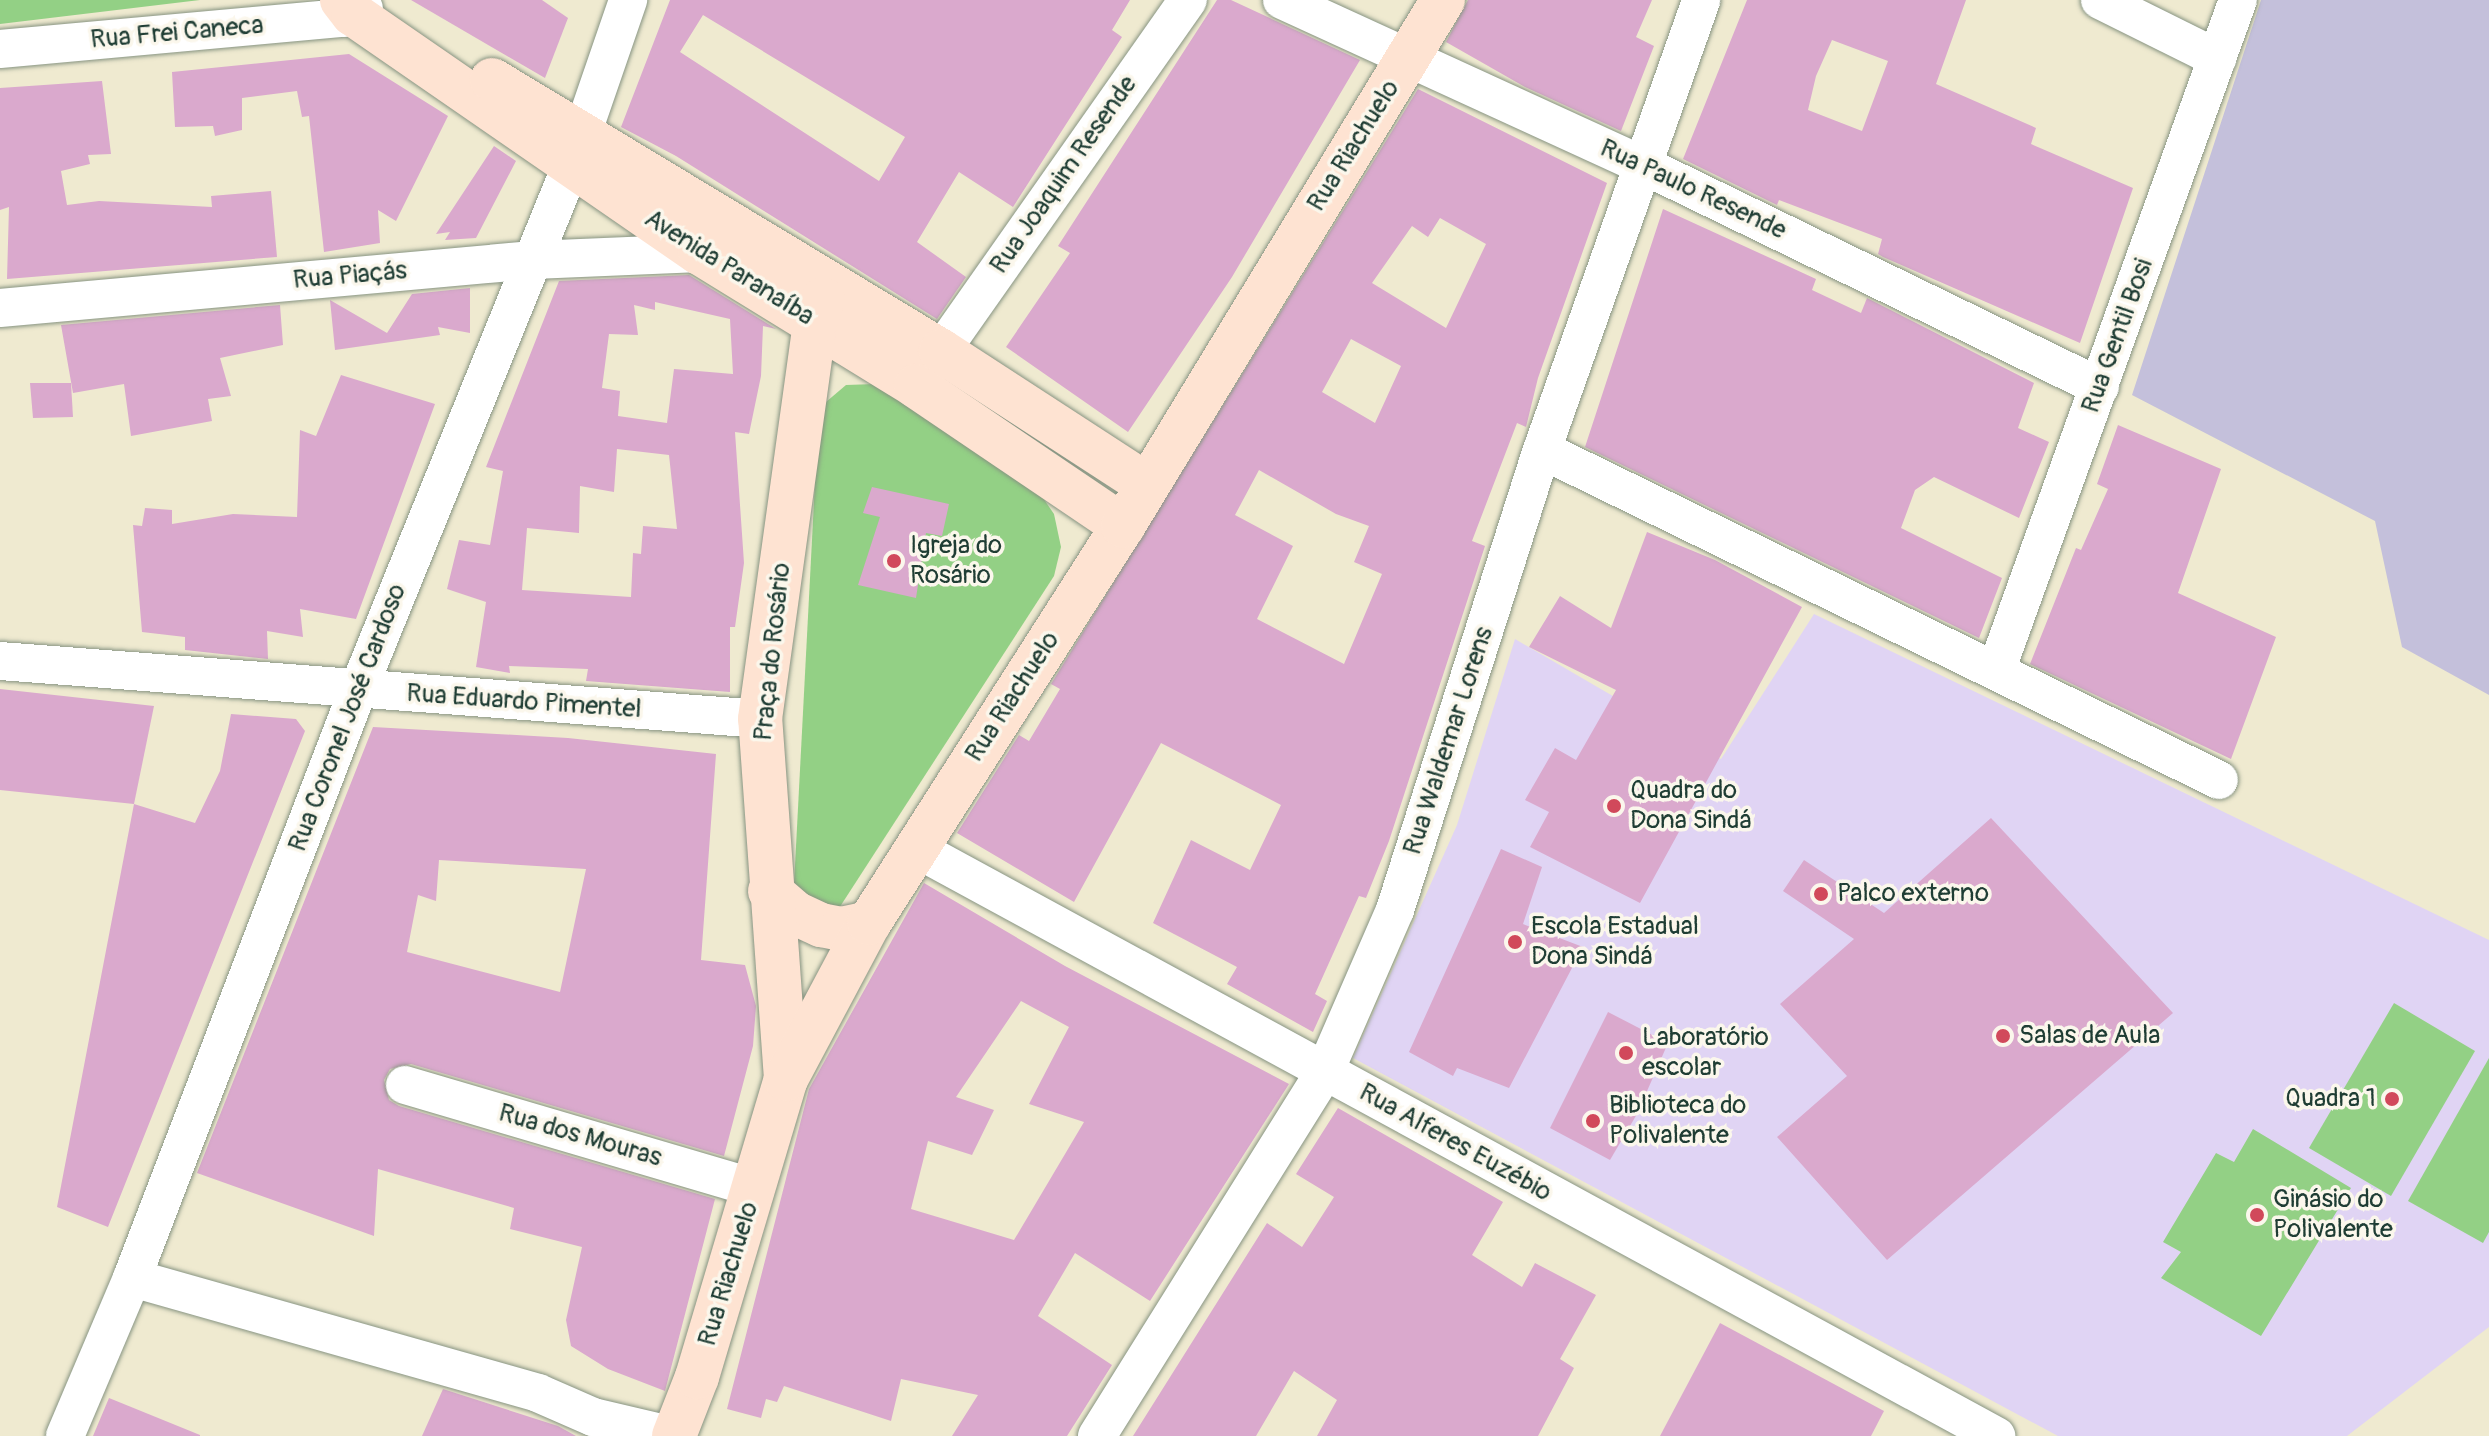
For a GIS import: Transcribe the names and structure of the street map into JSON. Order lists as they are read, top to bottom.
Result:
{
  "streets": {
    "main road": ["Rua Riachuelo", "Avenida Paranaíba", "Praça do Rosário"],
    "street": [
      "Rua Frei Caneca",
      "Rua Joaquim Resende",
      "Rua Paulo Resende",
      "Rua Piaçás",
      "Rua Gentil Bosi",
      "Rua Eduardo Pimentel",
      "Rua Coronel José Cardoso",
      "Rua Waldemar Lorens",
      "Rua dos Mouras",
      "Rua Alferes Euzébio"
    ]
  },
  "crossings": [
    ["Rua Frei Caneca", "Avenida Paranaíba"],
    ["Rua Riachuelo", "Rua Paulo Resende"],
    ["Rua Riachuelo", "Avenida Paranaíba"],
    ["Rua Riachuelo", "Praça do Rosário"],
    ["Rua Riachuelo", "Rua dos Mouras"],
    ["Rua Riachuelo", "Rua Alferes Euzébio"],
    ["Rua Joaquim Resende", "Avenida Paranaíba"],
    ["Rua Paulo Resende", "Rua Gentil Bosi"],
    ["Rua Paulo Resende", "Rua Waldemar Lorens"],
    ["Avenida Paranaíba", "Rua Piaçás"],
    ["Avenida Paranaíba", "Praça do Rosário"],
    ["Avenida Paranaíba", "Rua Coronel José Cardoso"],
    ["Rua Piaçás", "Rua Coronel José Cardoso"],
    ["Praça do Rosário", "Rua Eduardo Pimentel"],
    ["Rua Eduardo Pimentel", "Rua Coronel José Cardoso"],
    ["Rua Waldemar Lorens", "Rua Alferes Euzébio"]
  ],
  "places": [
    "Igreja do Rosário",
    "Quadra do Dona Sindá",
    "Palco externo",
    "Escola Estadual Dona Sindá",
    "Salas de Aula",
    "Laboratório escolar",
    "Quadra 1",
    "Biblioteca do Polivalente",
    "Ginásio do Polivalente"
  ]
}
